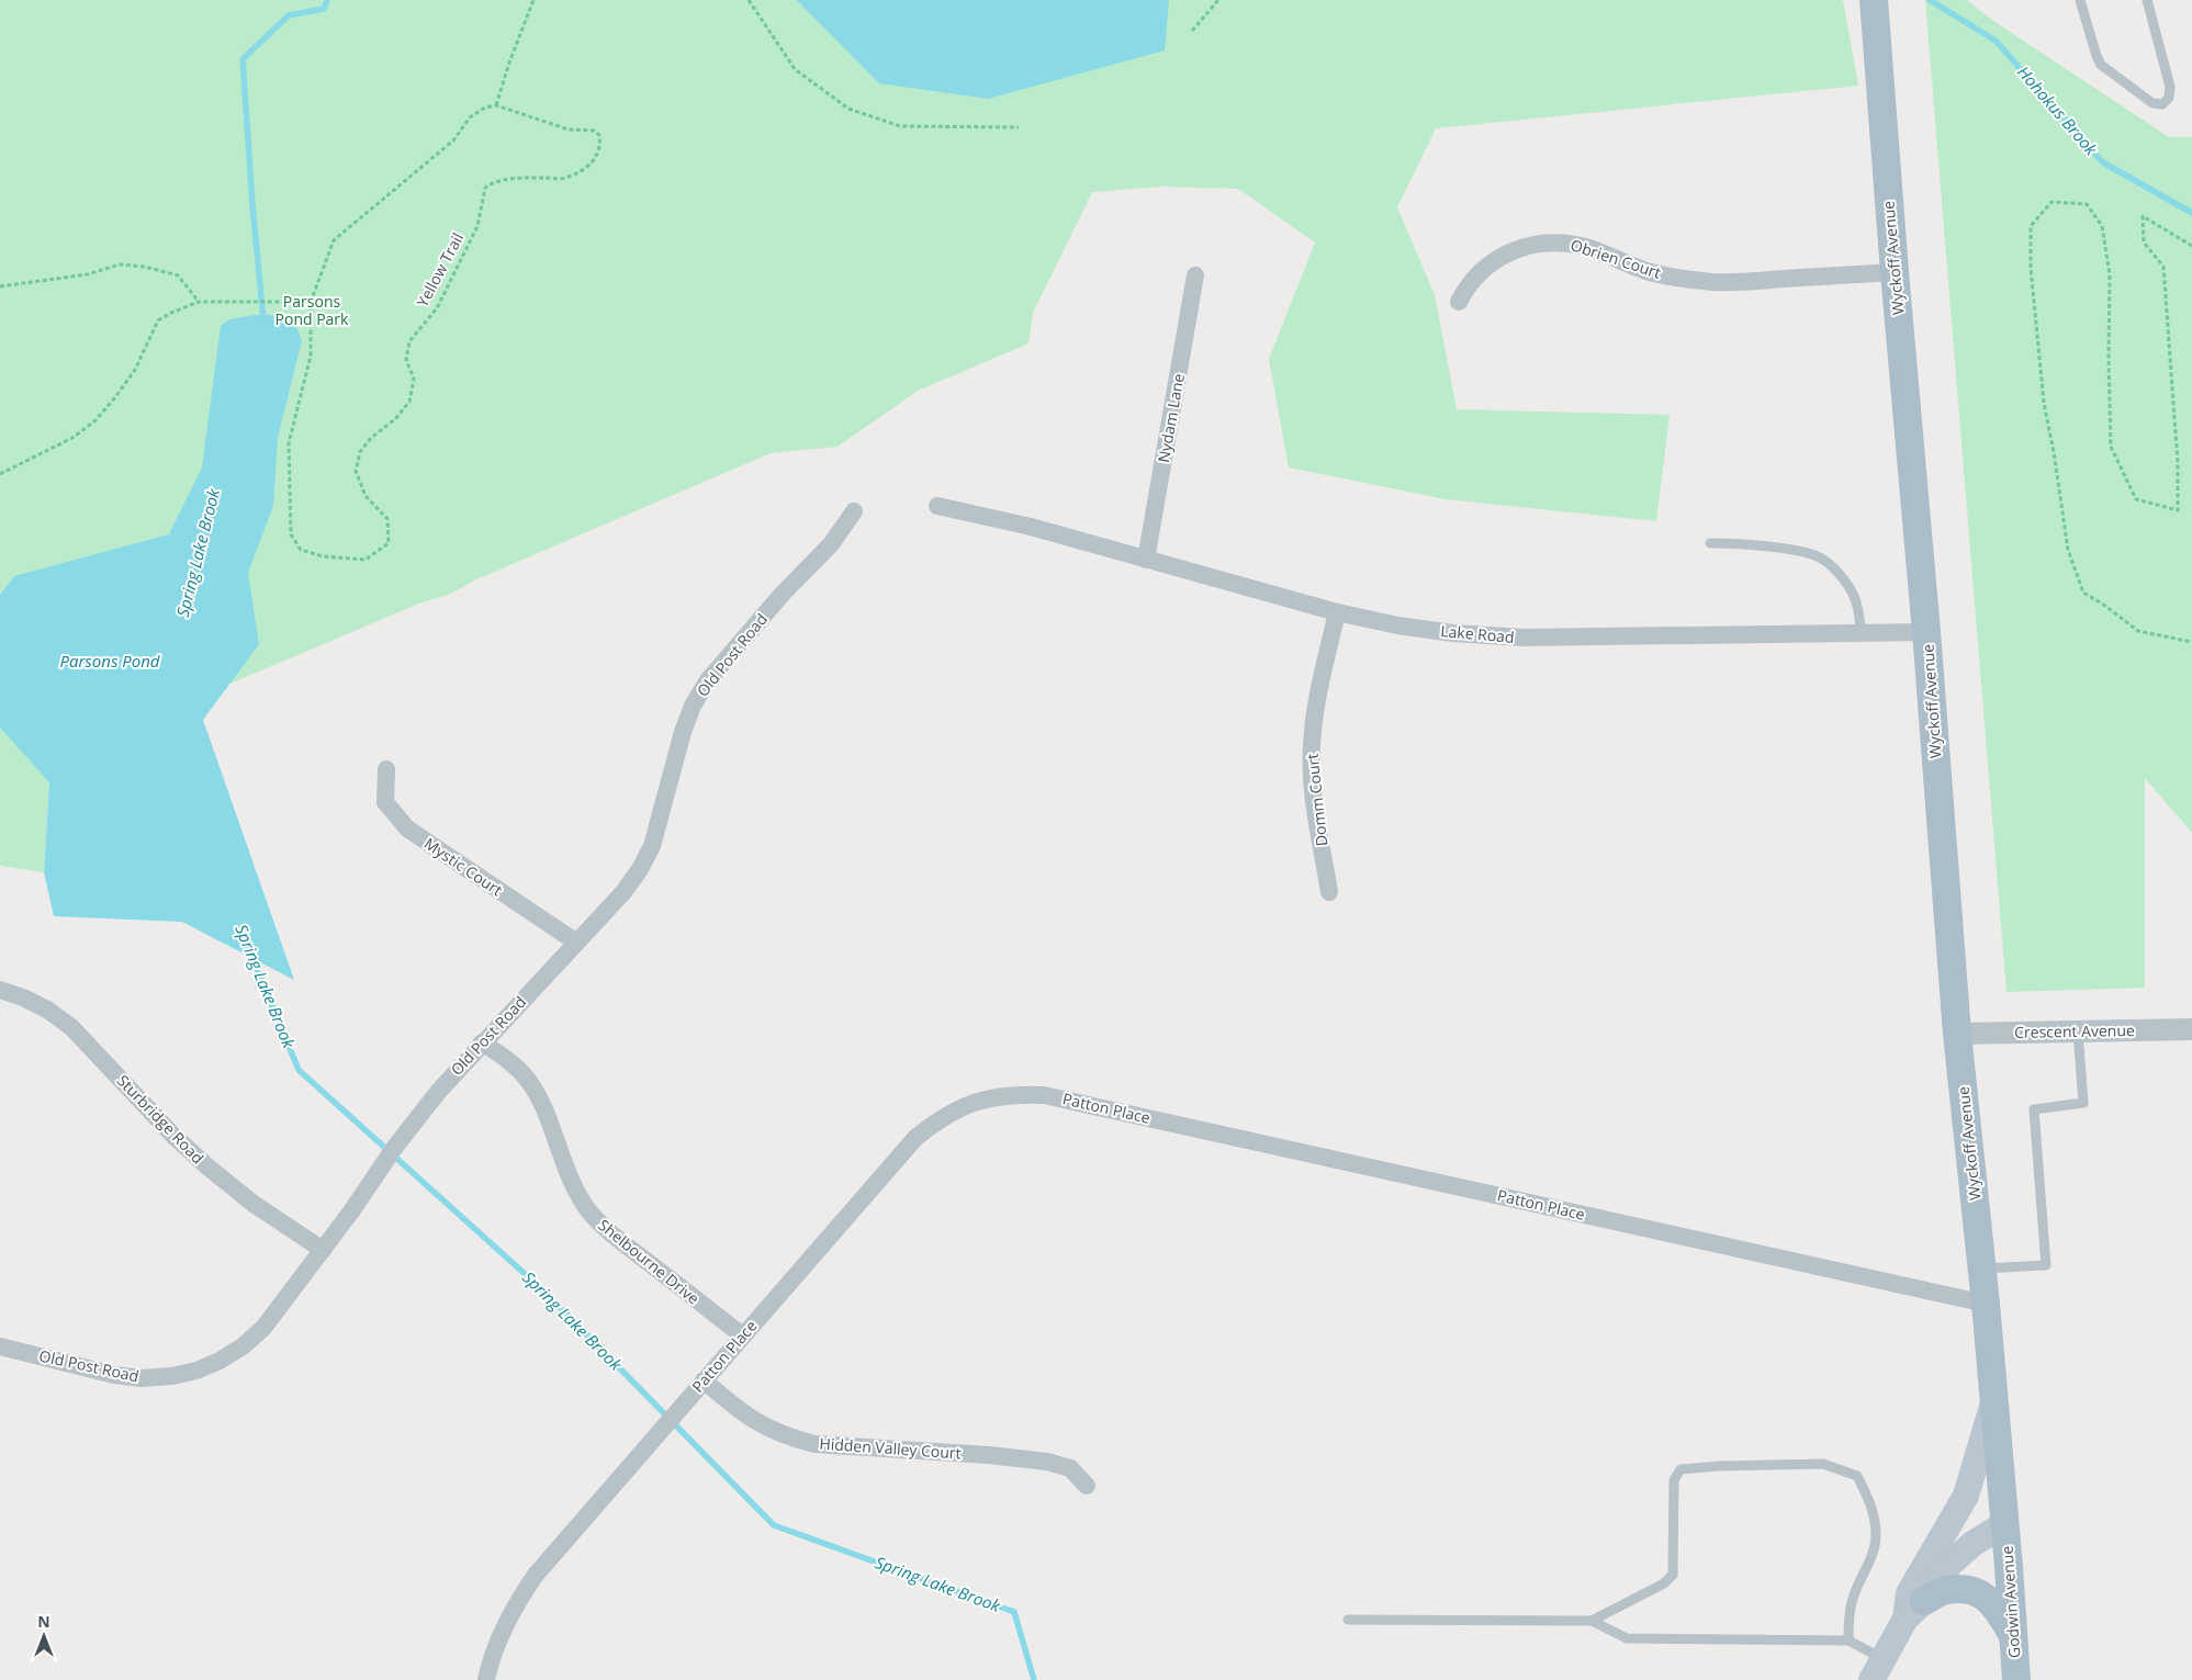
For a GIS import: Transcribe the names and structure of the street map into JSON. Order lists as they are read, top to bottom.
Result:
{
  "streets": {
    "main road": ["Wyckoff Avenue", "Godwin Avenue"],
    "street": [
      "Obrien Court",
      "Nydam Lane",
      "Lake Road",
      "Old Post Road",
      "Domm Court",
      "Mystic Court",
      "Crescent Avenue",
      "Patton Place",
      "Sturbridge Road",
      "Shelbourne Drive",
      "Hidden Valley Court"
    ],
    "path": ["Yellow Trail"]
  },
  "crossings": [
    ["Wyckoff Avenue", "Obrien Court"],
    ["Wyckoff Avenue", "Lake Road"],
    ["Wyckoff Avenue", "Crescent Avenue"],
    ["Wyckoff Avenue", "Patton Place"],
    ["Wyckoff Avenue", "Godwin Avenue"],
    ["Nydam Lane", "Lake Road"],
    ["Lake Road", "Domm Court"],
    ["Old Post Road", "Mystic Court"],
    ["Old Post Road", "Sturbridge Road"],
    ["Old Post Road", "Shelbourne Drive"],
    ["Patton Place", "Shelbourne Drive"],
    ["Patton Place", "Hidden Valley Court"]
  ],
  "water": ["Hohokus Brook", "Spring Lake Brook", "Parsons Pond"],
  "parks": ["Parsons Pond Park"],
  "north": "top"
}
